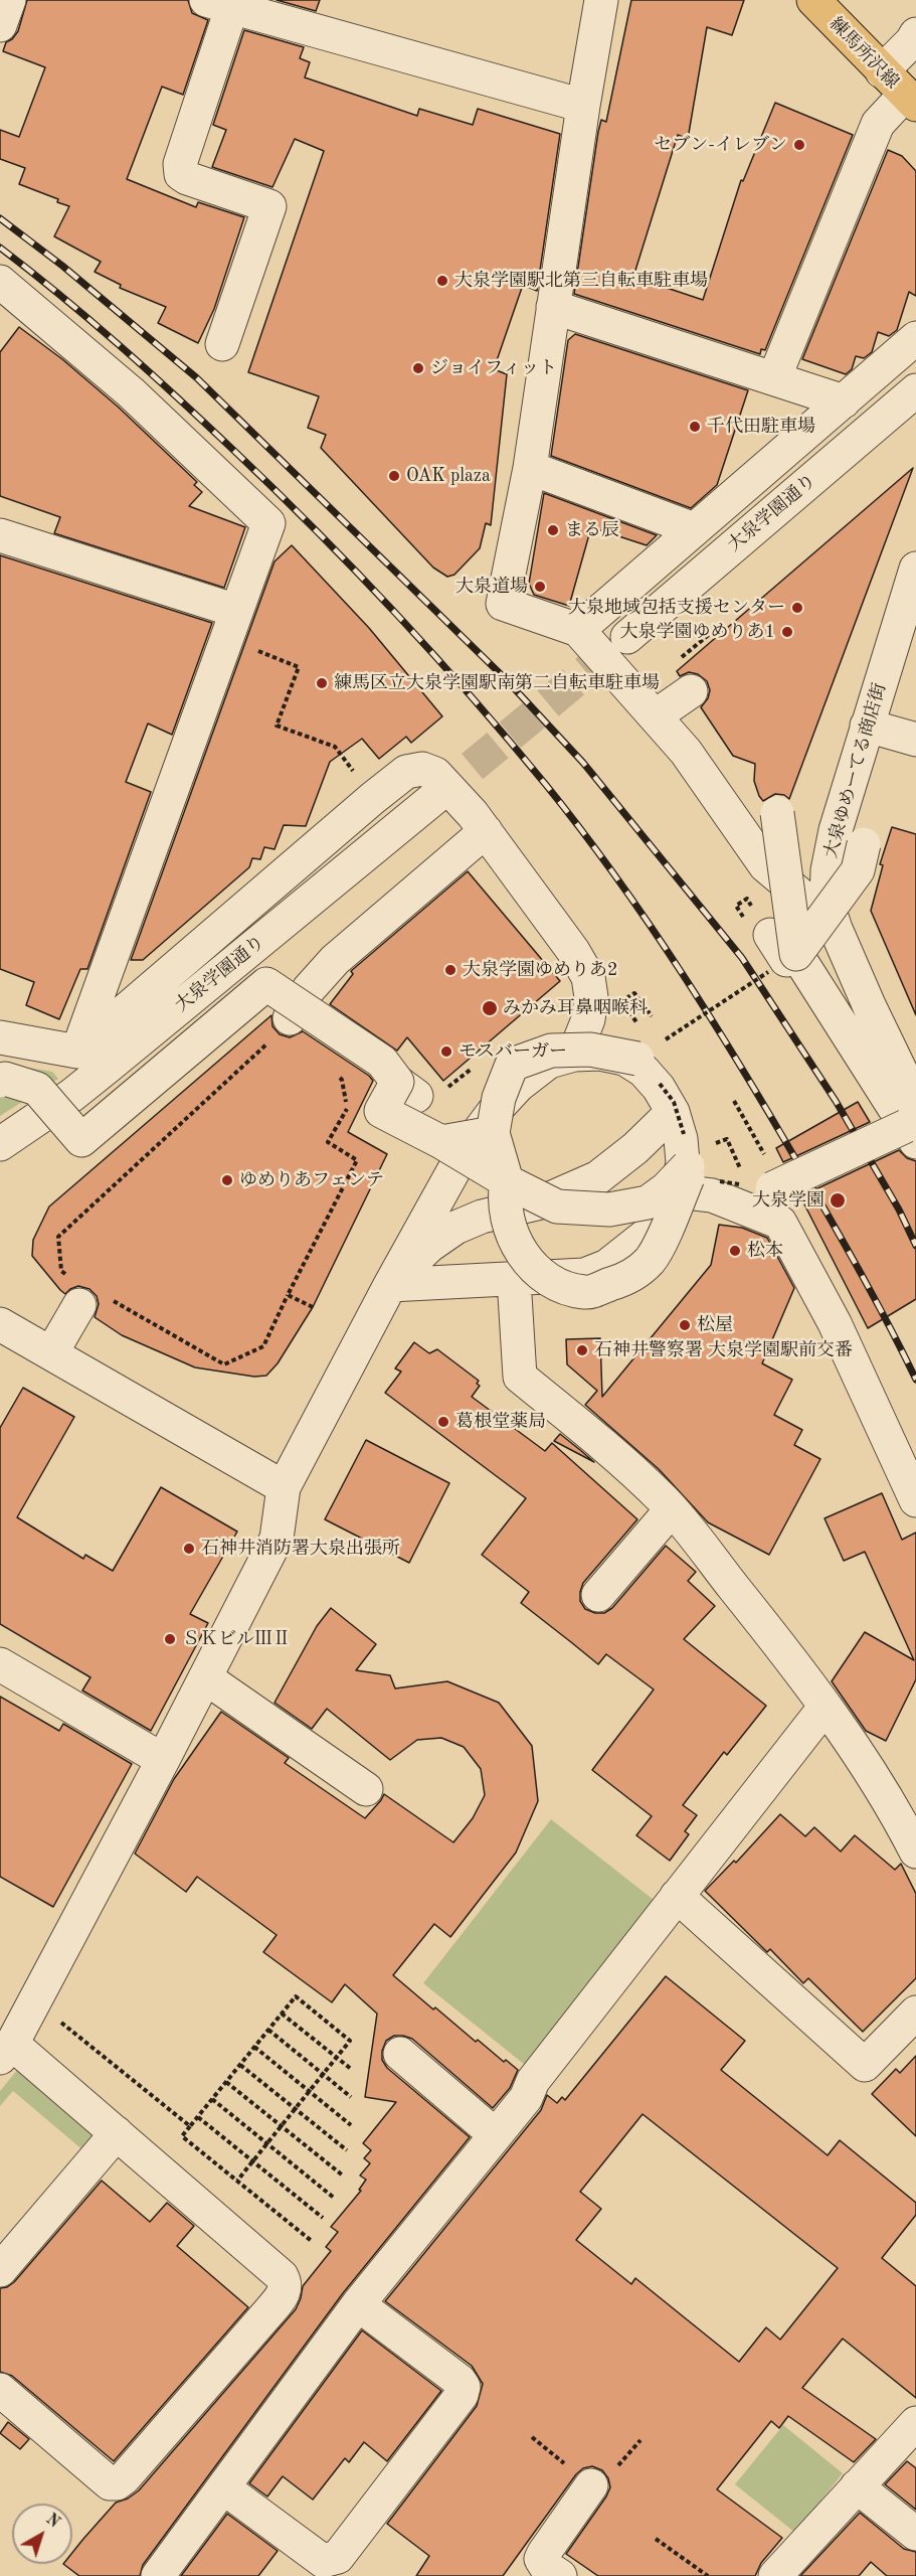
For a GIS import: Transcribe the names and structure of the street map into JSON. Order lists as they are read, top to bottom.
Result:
{
  "streets": {
    "main road": ["練馬所沢線"],
    "street": ["大泉学園通り", "大泉ゆめーてる商店街"]
  },
  "places": [
    "セブン-イレブン",
    "大泉学園駅北第三自転車駐車場",
    "ジョイフィット",
    "千代田駐車場",
    "OAK plaza",
    "まる辰",
    "大泉道場",
    "大泉地域包括支援センター",
    "大泉学園ゆめりあ1",
    "練馬区立大泉学園駅南第二自転車駐車場",
    "大泉学園ゆめりあ2",
    "みかみ耳鼻咽喉科",
    "モスバーガー",
    "ゆめりあフェンテ",
    "大泉学園",
    "松本",
    "松屋",
    "石神井警察署 大泉学園駅前交番",
    "葛根堂薬局",
    "石神井消防署大泉出張所",
    "ＳＫビルⅢⅡ"
  ],
  "north": "top right"
}
